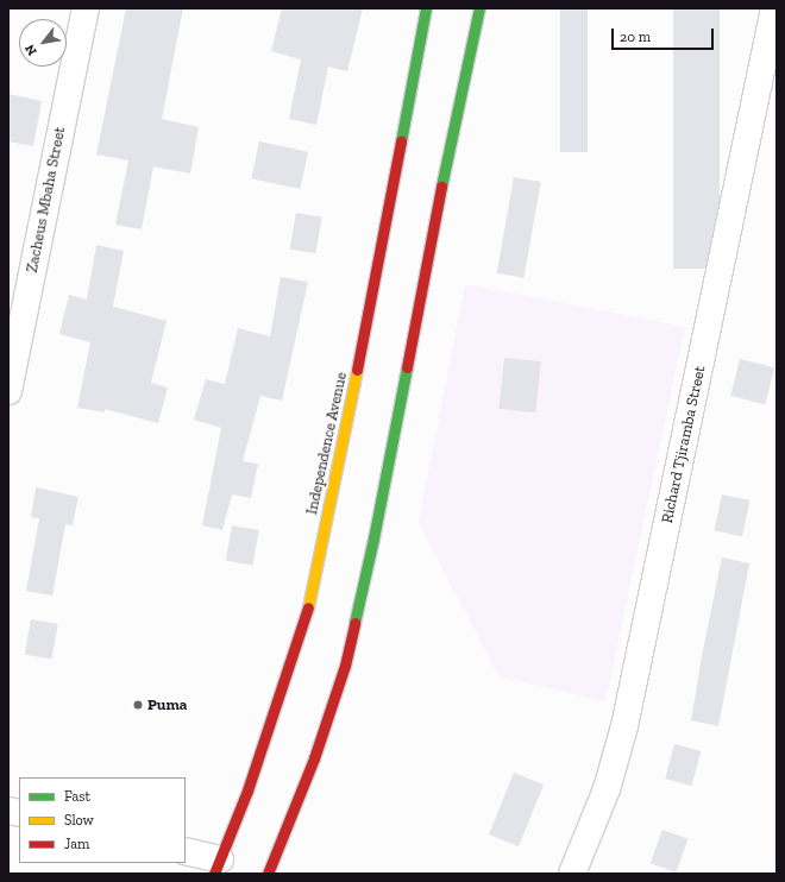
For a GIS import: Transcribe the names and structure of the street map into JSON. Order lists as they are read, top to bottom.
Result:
{
  "streets": {
    "main road": ["Independence Avenue"],
    "street": ["Zacheus Mbaha Street", "Richard Tjiramba Street"]
  },
  "places": ["Puma"],
  "legend": ["Fast", "Slow", "Jam"],
  "scale_bar": "20 m",
  "north": "bottom left"
}
